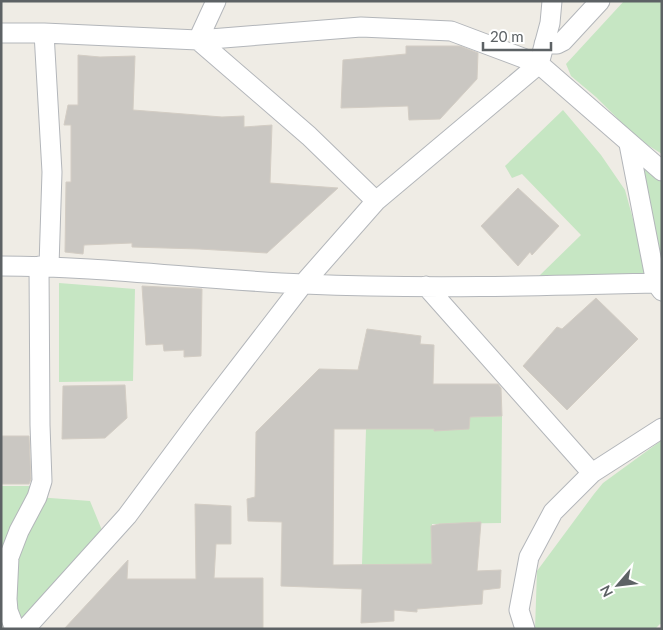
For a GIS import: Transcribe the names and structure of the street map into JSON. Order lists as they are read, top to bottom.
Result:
{
  "scale_bar": "20 m",
  "north": "bottom left"
}
